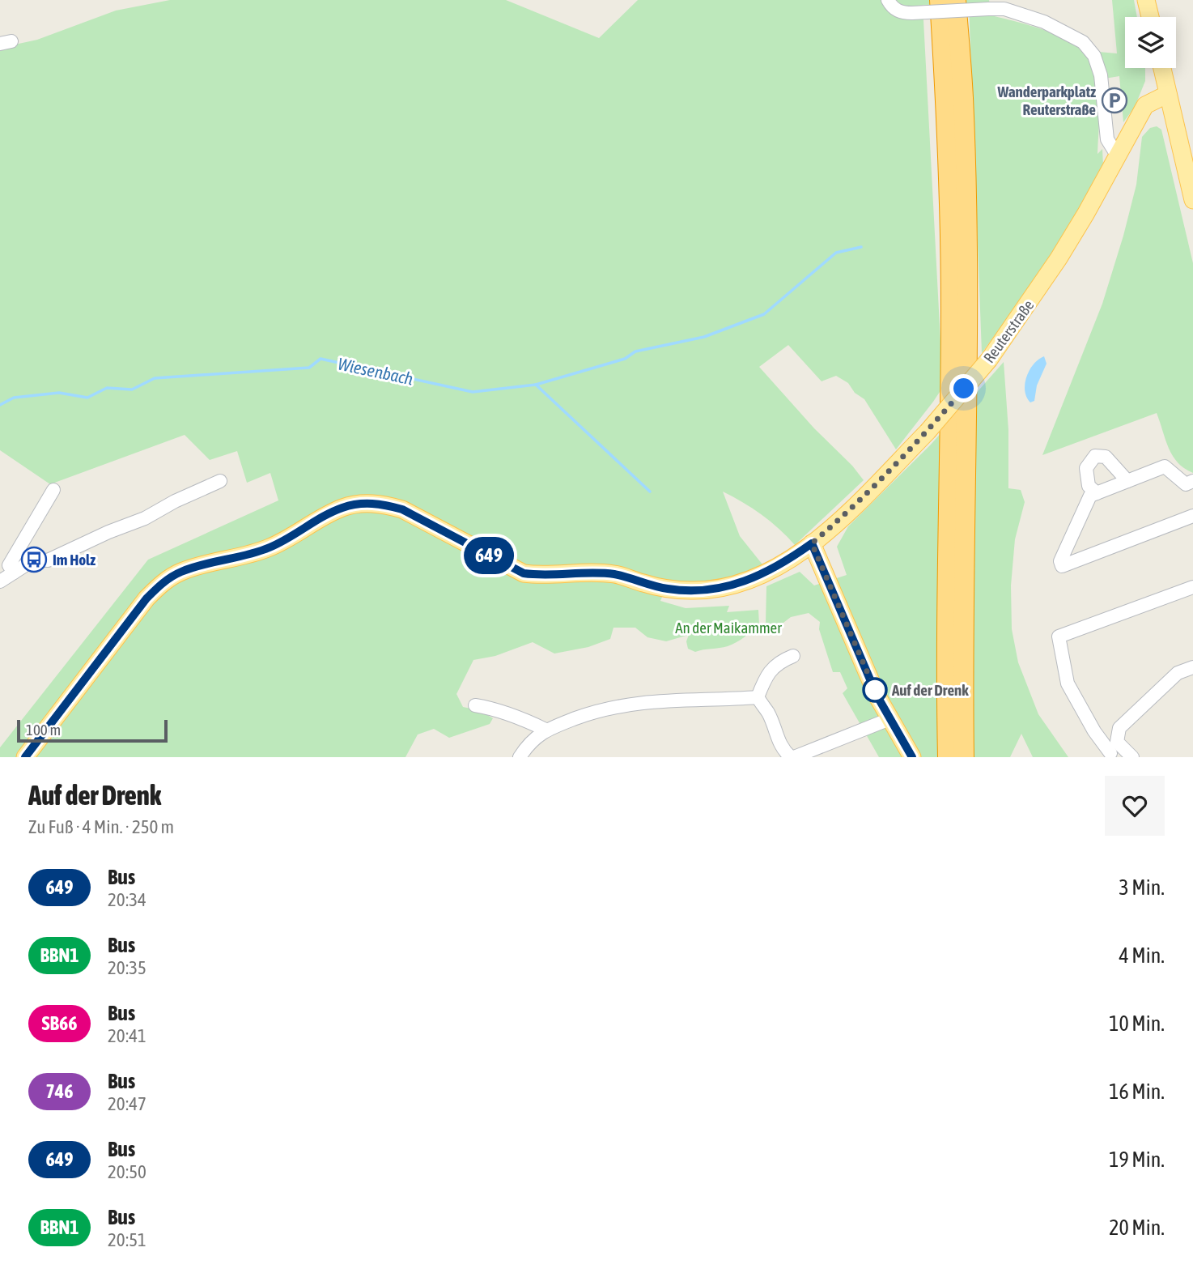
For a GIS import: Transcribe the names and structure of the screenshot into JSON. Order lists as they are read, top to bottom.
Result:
{
  "streets": {
    "main road": ["Reuterstraße"]
  },
  "water": ["Wiesenbach"],
  "parks": ["An der Maikammer"],
  "places": {
    "parking": ["Wanderparkplatz Reuterstraße"],
    "bus stop": ["Im Holz"],
    "other": ["Auf der Drenk"]
  },
  "lines": ["bus line 649"],
  "scale_bar": "100 m",
  "page": {
    "on_map": "649",
    "scale": "100 m",
    "heading": ["Auf der Drenk", "Zu Fuß · 4 Min. · 250 m"],
    "list": [
      {
        "mark": "649",
        "name": "Bus",
        "note": "20:34",
        "value": "3 Min."
      },
      {
        "mark": "BBN1",
        "name": "Bus",
        "note": "20:35",
        "value": "4 Min."
      },
      {
        "mark": "SB66",
        "name": "Bus",
        "note": "20:41",
        "value": "10 Min."
      },
      {
        "mark": "746",
        "name": "Bus",
        "note": "20:47",
        "value": "16 Min."
      },
      {
        "mark": "649",
        "name": "Bus",
        "note": "20:50",
        "value": "19 Min."
      },
      {
        "mark": "BBN1",
        "name": "Bus",
        "note": "20:51",
        "value": "20 Min."
      }
    ]
  }
}
